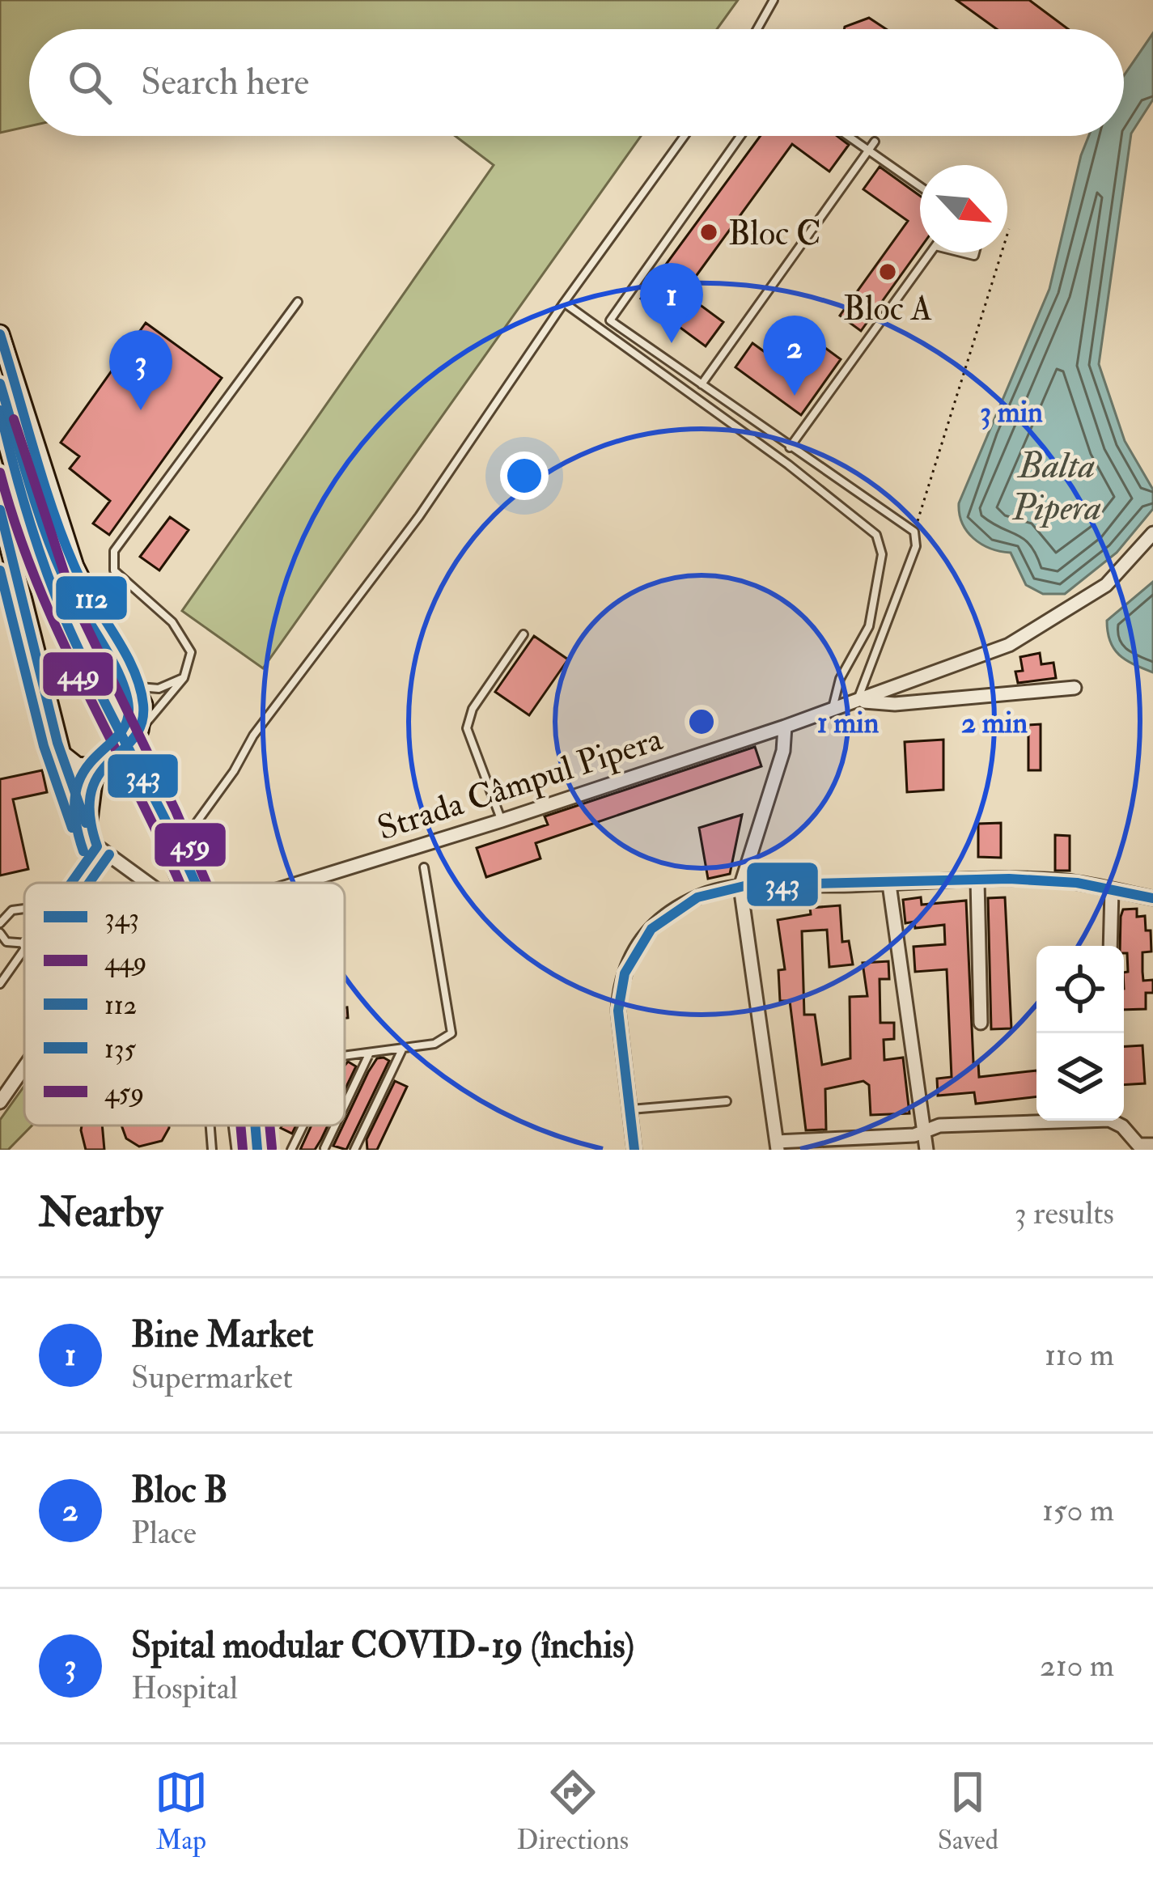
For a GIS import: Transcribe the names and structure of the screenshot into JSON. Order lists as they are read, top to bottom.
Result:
{
  "streets": {
    "street": ["Strada Câmpul Pipera"]
  },
  "water": ["Balta Pipera"],
  "places": ["Bloc C", "Bloc A"],
  "lines": [
    "transit line 112",
    "transit line 135",
    "transit line 343",
    "transit line 459",
    "transit line 449"
  ],
  "legend": [
    "343",
    "449",
    "112",
    "135",
    "459"
  ],
  "north": "bottom right",
  "page": {
    "search": "Search here",
    "pins": ["1", "2", "3"],
    "heading": ["Nearby", "3 results"],
    "list": [
      {
        "mark": "1",
        "name": "Bine Market",
        "note": "Supermarket",
        "value": "110 m"
      },
      {
        "mark": "2",
        "name": "Bloc B",
        "note": "Place",
        "value": "150 m"
      },
      {
        "mark": "3",
        "name": "Spital modular COVID-19 (închis)",
        "note": "Hospital",
        "value": "210 m"
      }
    ],
    "nav": ["Map", "Directions", "Saved"]
  },
  "rings": ["3 min", "1 min", "2 min"]
}
